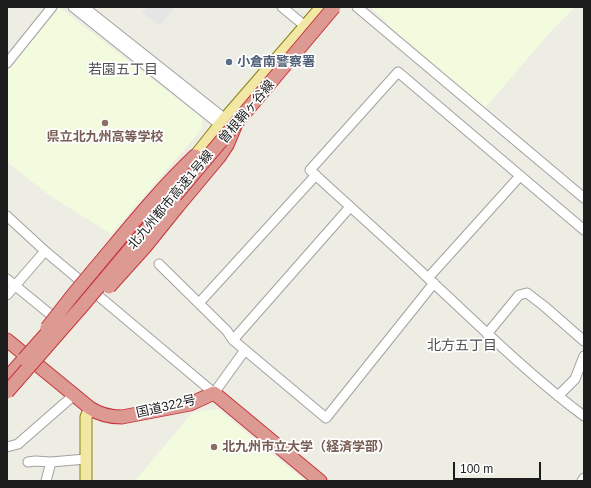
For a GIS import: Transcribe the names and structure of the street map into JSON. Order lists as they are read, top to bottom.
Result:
{
  "streets": {
    "highway": ["北九州都市高速1号線", "国道322号"],
    "main road": ["曽根鞘ヶ谷線"]
  },
  "crossings": [
    ["曽根鞘ヶ谷線", "北九州都市高速1号線"],
    ["曽根鞘ヶ谷線", "国道322号"],
    ["北九州都市高速1号線", "国道322号"]
  ],
  "districts": ["若園五丁目", "北方五丁目"],
  "places": ["小倉南警察署", "県立北九州高等学校", "北九州市立大学（経済学部）"],
  "scale_bar": "100 m"
}
